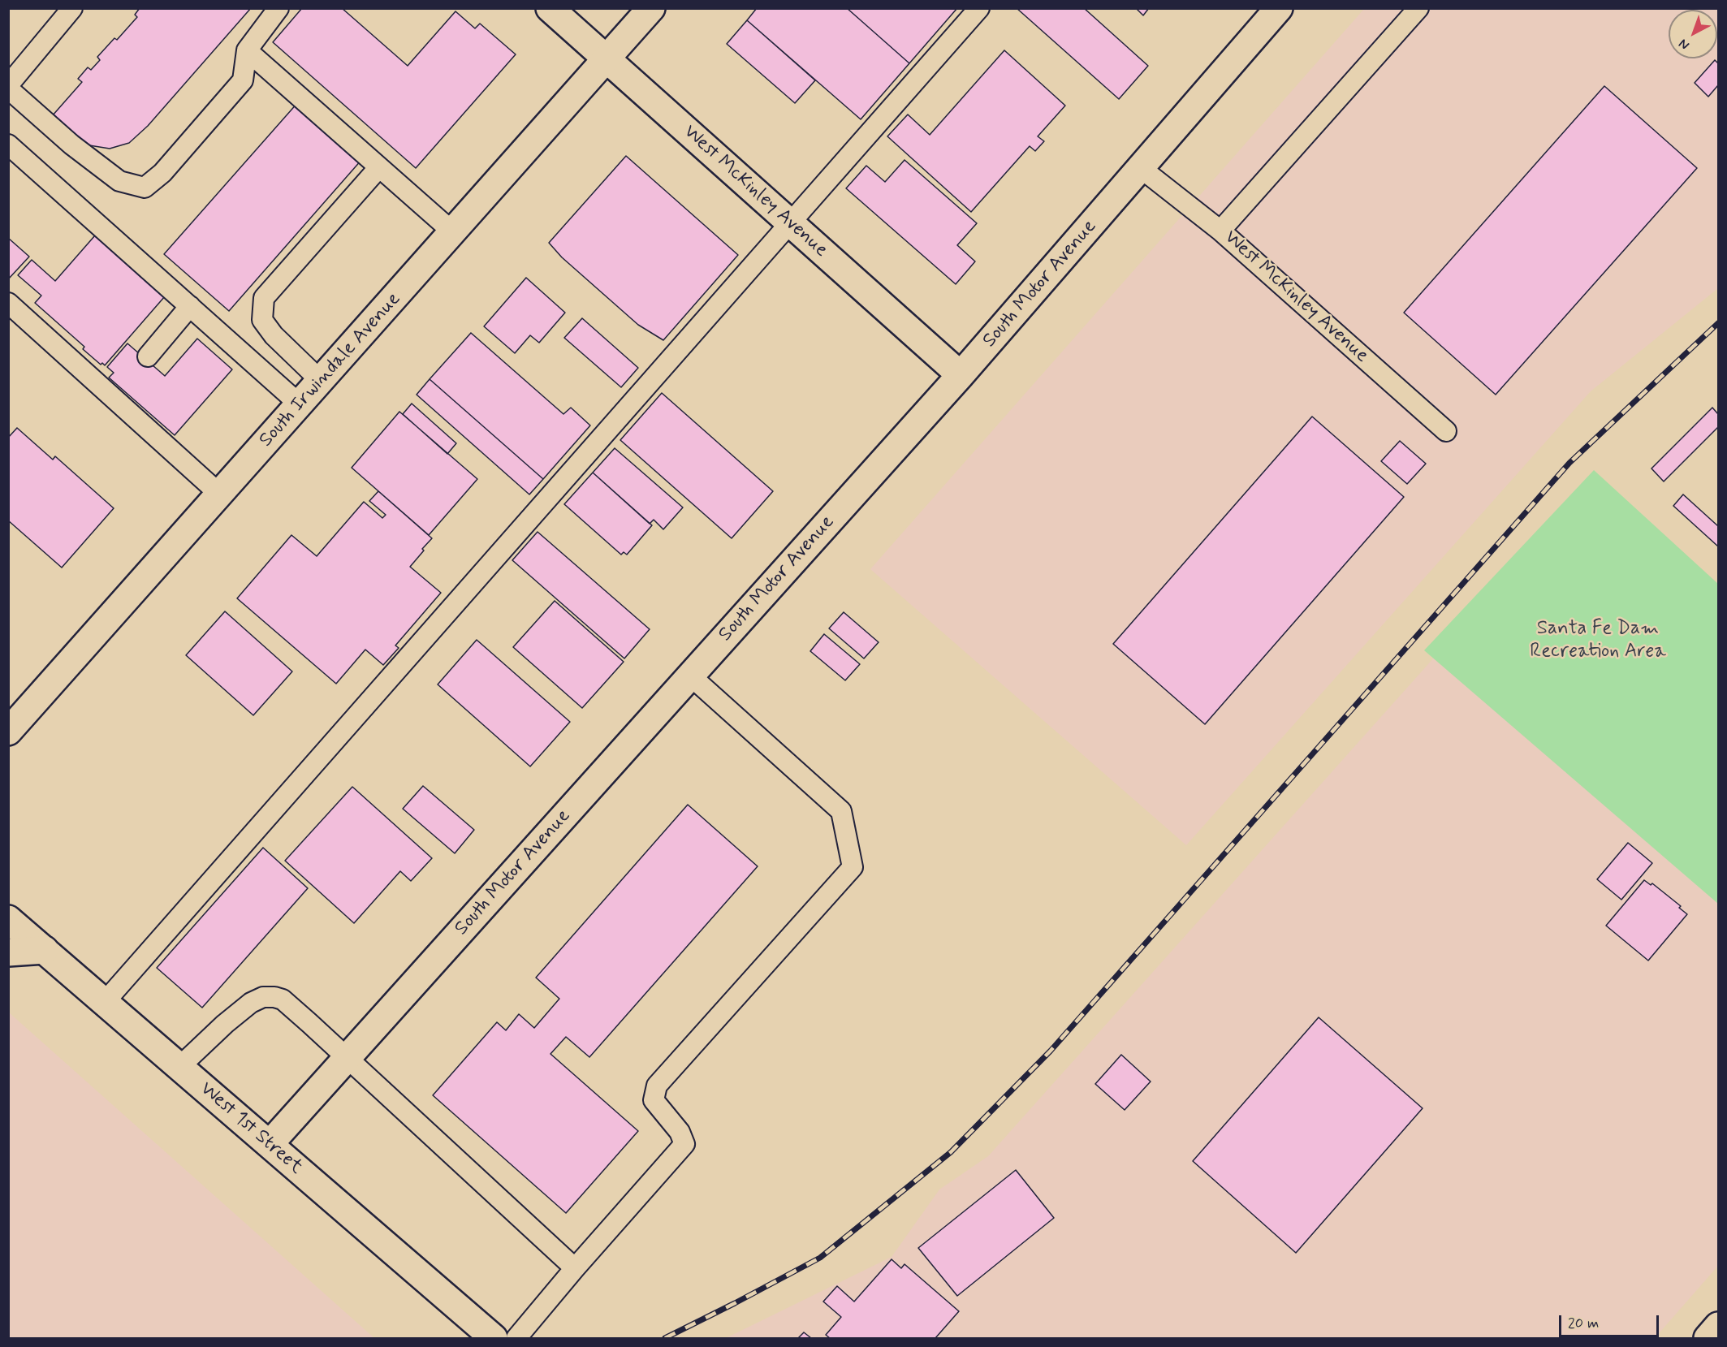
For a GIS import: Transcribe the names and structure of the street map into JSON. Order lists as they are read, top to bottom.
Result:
{
  "streets": {
    "street": [
      "West McKinley Avenue",
      "South Motor Avenue",
      "South Irwindale Avenue",
      "West 1st Street"
    ]
  },
  "crossings": [
    ["West McKinley Avenue", "South Motor Avenue"],
    ["West McKinley Avenue", "South Irwindale Avenue"],
    ["South Motor Avenue", "West 1st Street"]
  ],
  "parks": ["Santa Fe Dam Recreation Area"],
  "scale_bar": "20 m",
  "north": "bottom left"
}
